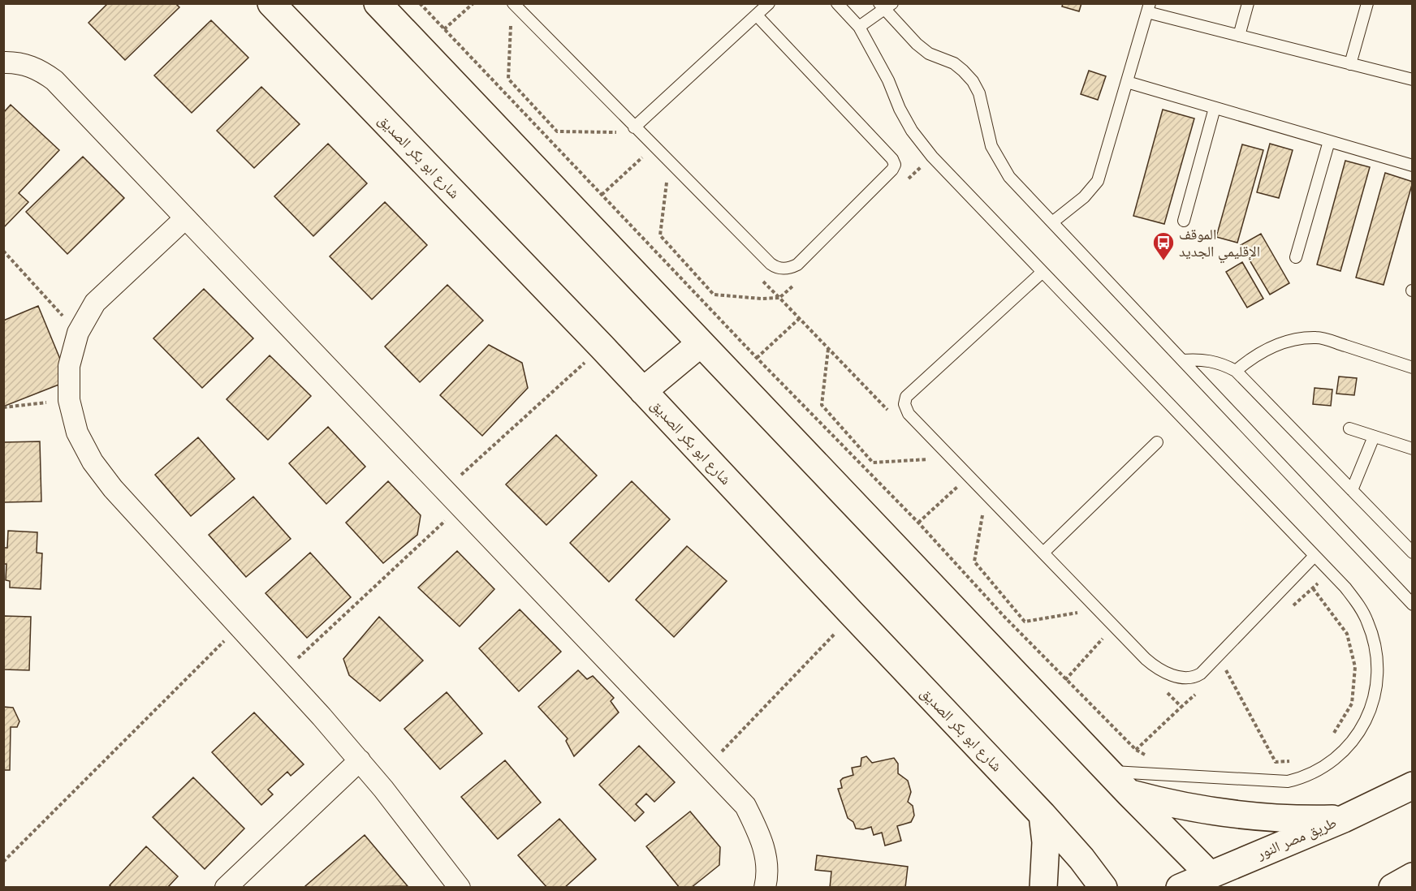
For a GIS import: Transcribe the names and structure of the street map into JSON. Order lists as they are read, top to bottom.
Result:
{
  "streets": {
    "main road": ["شارع ابو بكر الصديق", "طريق مصر النور"]
  },
  "places": {
    "bus stop": ["الموقف الإقليمي الجديد"]
  }
}
